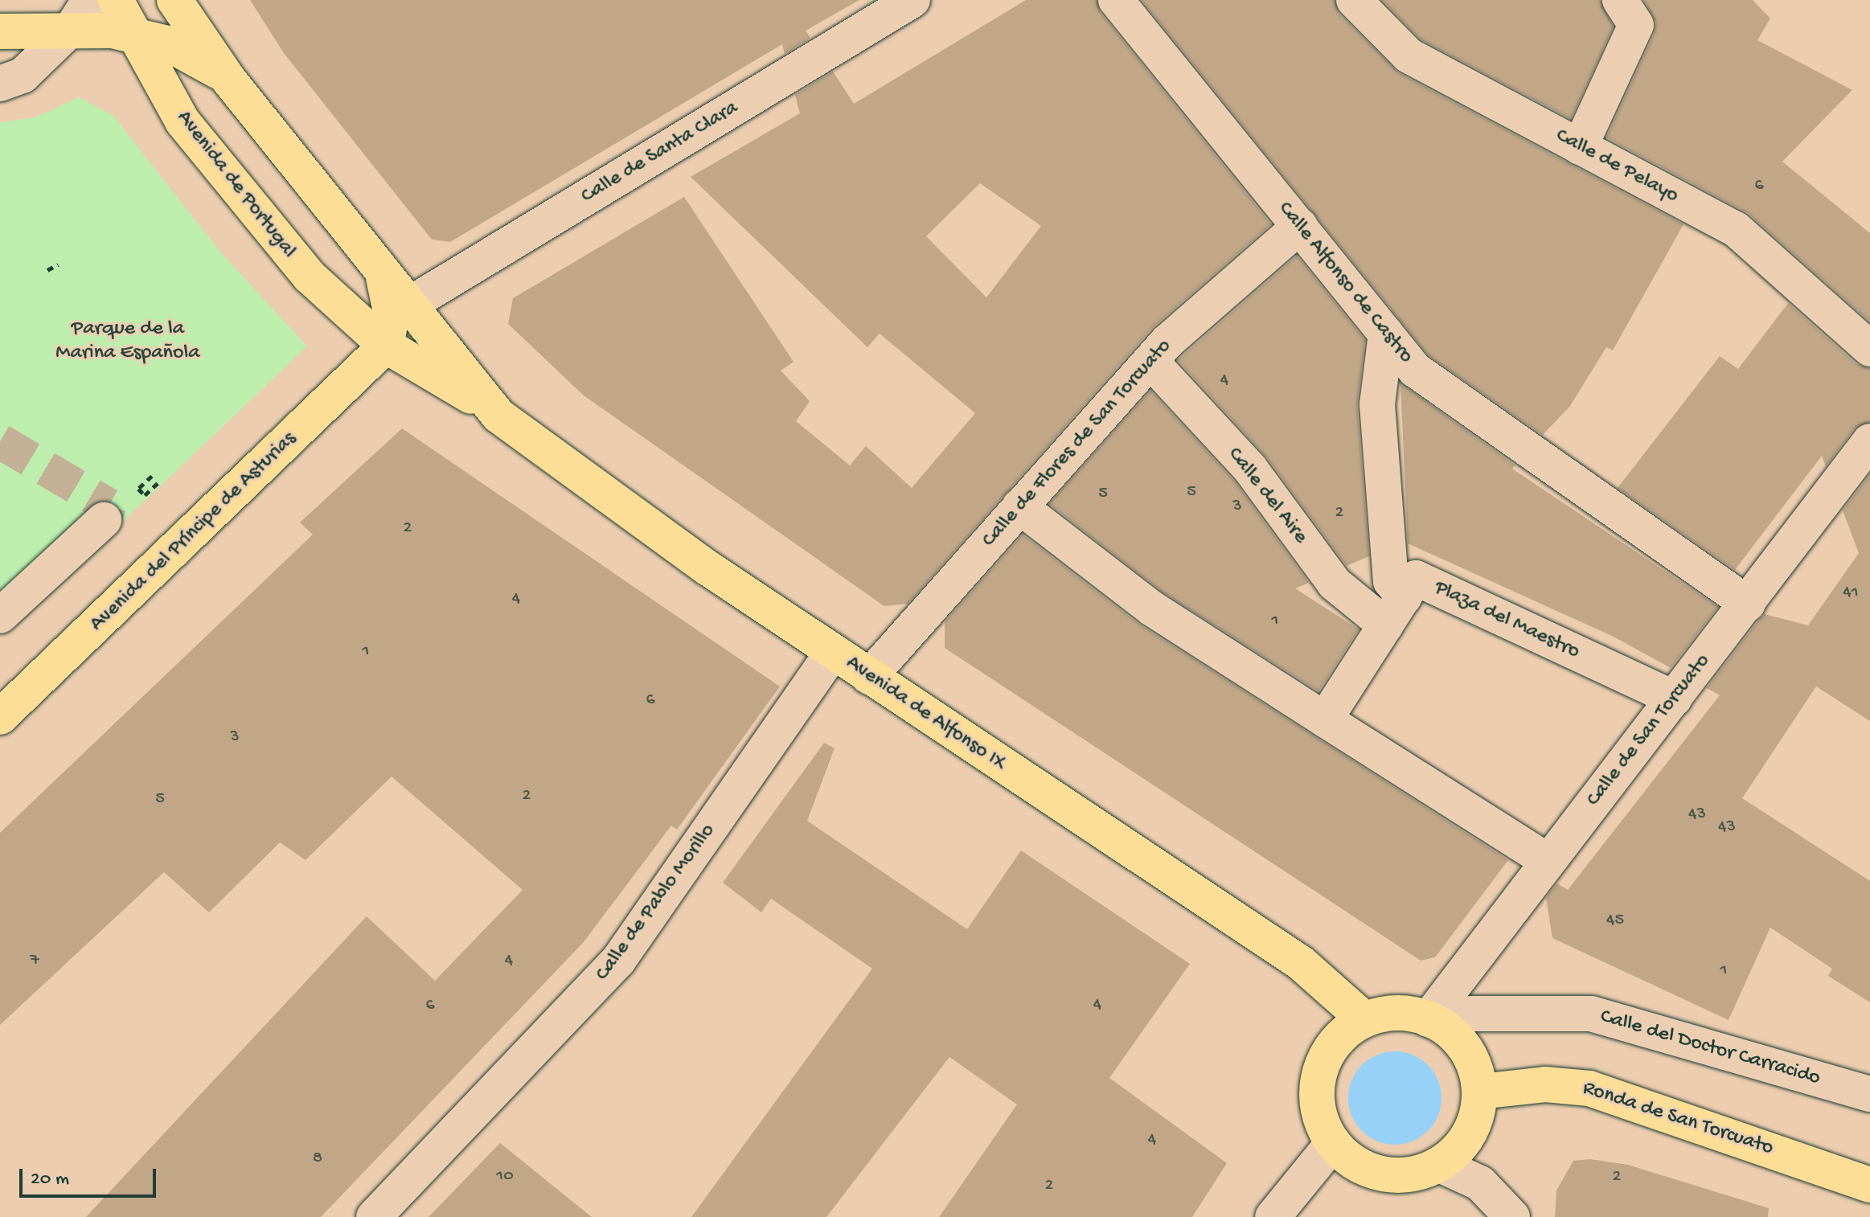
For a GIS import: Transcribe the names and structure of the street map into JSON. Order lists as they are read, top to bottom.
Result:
{
  "streets": {
    "main road": [
      "Avenida de Portugal",
      "Avenida del Príncipe de Asturias",
      "Avenida de Alfonso IX",
      "Ronda de San Torcuato"
    ],
    "street": [
      "Calle de Santa Clara",
      "Calle de Pelayo",
      "Calle Alfonso de Castro",
      "Calle de Flores de San Torcuato",
      "Calle del Aire",
      "Plaza del Maestro",
      "Calle de San Torcuato",
      "Calle de Pablo Morillo",
      "Calle del Doctor Carracido"
    ]
  },
  "crossings": [
    ["Calle de Santa Clara", "Avenida de Alfonso IX"],
    ["Avenida de Portugal", "Avenida del Príncipe de Asturias"],
    ["Avenida de Portugal", "Avenida de Alfonso IX"],
    ["Calle Alfonso de Castro", "Calle de Flores de San Torcuato"],
    ["Calle Alfonso de Castro", "Calle de San Torcuato"],
    ["Calle de Flores de San Torcuato", "Calle del Aire"],
    ["Calle de Flores de San Torcuato", "Avenida de Alfonso IX"],
    ["Calle del Aire", "Plaza del Maestro"],
    ["Avenida del Príncipe de Asturias", "Avenida de Alfonso IX"],
    ["Plaza del Maestro", "Calle de San Torcuato"],
    ["Avenida de Alfonso IX", "Calle de San Torcuato"],
    ["Avenida de Alfonso IX", "Calle de Pablo Morillo"],
    ["Avenida de Alfonso IX", "Calle del Doctor Carracido"],
    ["Avenida de Alfonso IX", "Ronda de San Torcuato"],
    ["Calle de San Torcuato", "Calle del Doctor Carracido"],
    ["Calle de San Torcuato", "Ronda de San Torcuato"],
    ["Calle del Doctor Carracido", "Ronda de San Torcuato"]
  ],
  "parks": ["Parque de la Marina Española"],
  "house_numbers": [
    "6",
    "4",
    "5",
    "5",
    "3",
    "2",
    "2",
    "41",
    "4",
    "1",
    "1",
    "6",
    "3",
    "2",
    "5",
    "43",
    "43",
    "45",
    "7",
    "4",
    "1",
    "4",
    "6",
    "4",
    "8",
    "10",
    "2",
    "2"
  ],
  "scale_bar": "20 m"
}
